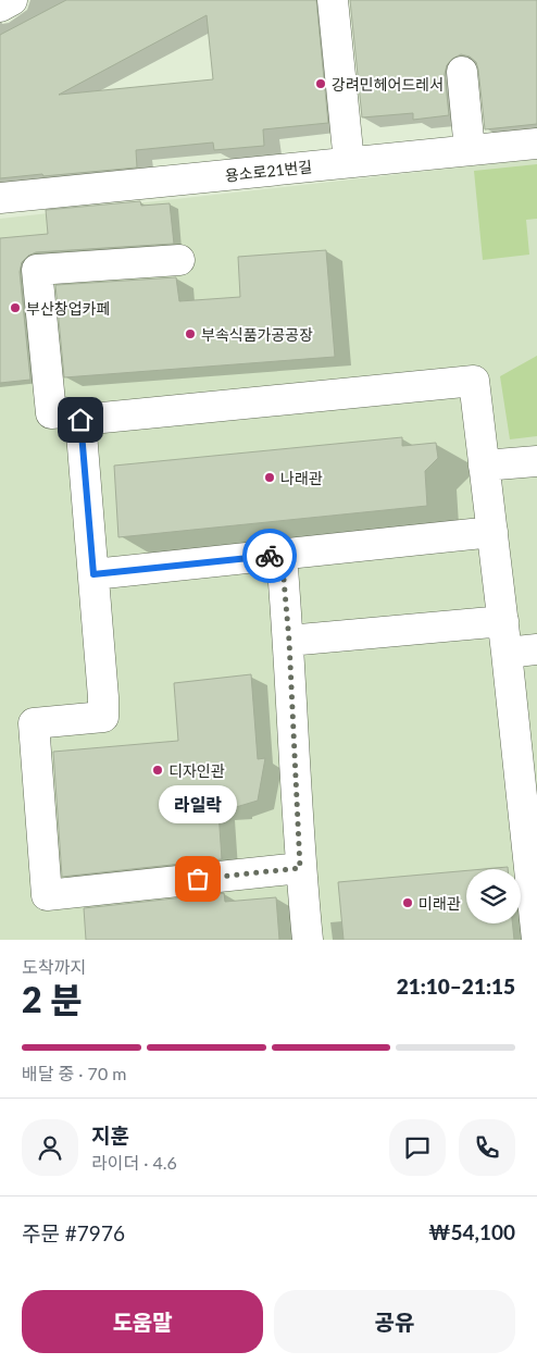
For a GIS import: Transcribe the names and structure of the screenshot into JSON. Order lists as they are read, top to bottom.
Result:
{
  "streets": {
    "street": ["용소로21번길"]
  },
  "places": [
    "강려민헤어드레서",
    "부산창업카페",
    "부속식품가공공장",
    "나래관",
    "디자인관",
    "라일락",
    "미래관"
  ],
  "page": {
    "bubble": "라일락",
    "heading": ["2 분", "도착까지", "21:10–21:15"],
    "panel": [
      "지훈",
      "라이더 · 4.6",
      "주문 #7976",
      "₩54,100"
    ],
    "bar": "배달 중 · 70 m",
    "buttons": ["도움말", "공유"]
  }
}
